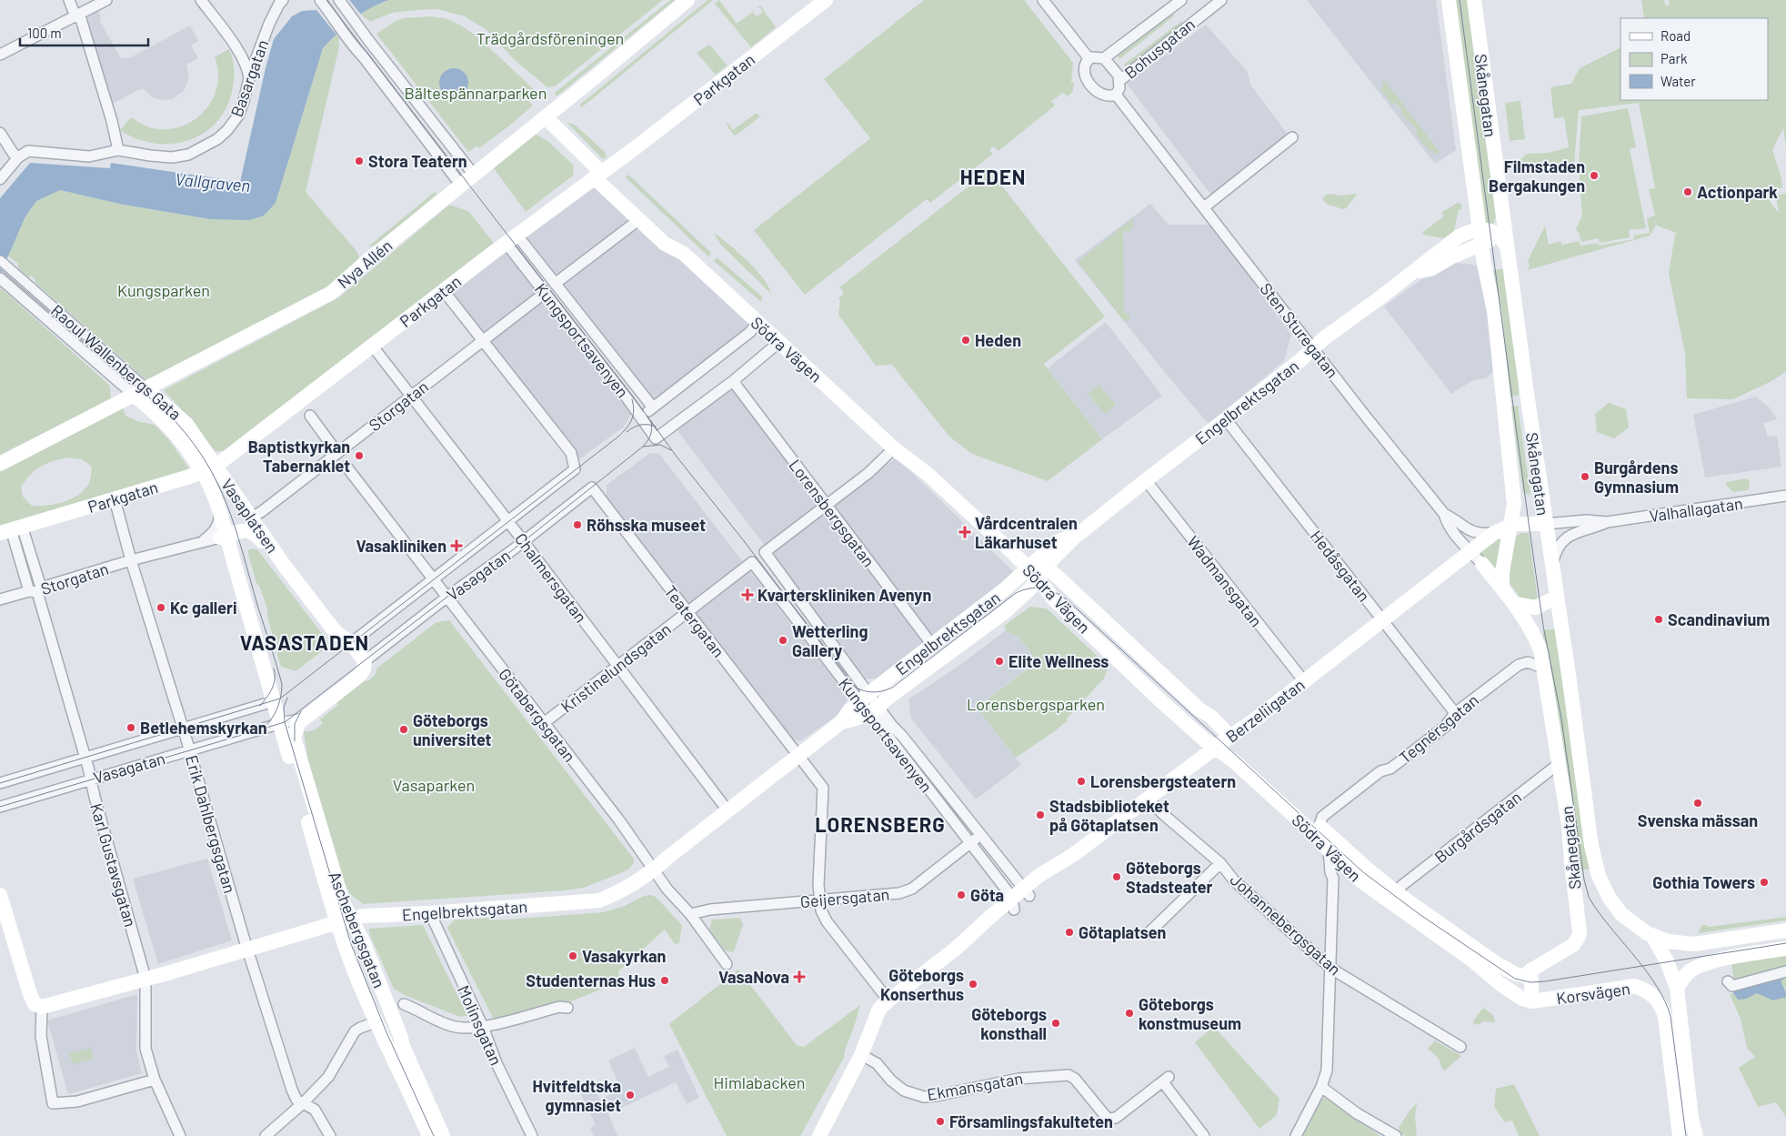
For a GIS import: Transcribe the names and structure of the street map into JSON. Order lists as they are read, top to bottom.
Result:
{
  "streets": {
    "street": [
      "Bohusgatan",
      "Basargatan",
      "Parkgatan",
      "Skånegatan",
      "Nya Allén",
      "Sten Sturegatan",
      "Kungsportsavenyen",
      "Södra Vägen",
      "Raoul Wallenbergs Gata",
      "Engelbrektsgatan",
      "Storgatan",
      "Valhallagatan",
      "Lorensbergsgatan",
      "Vasaplatsen",
      "Hedåsgatan",
      "Vasagatan",
      "Chalmersgatan",
      "Wadmansgatan",
      "Teatergatan",
      "Kristinelundsgatan",
      "Berzeliigatan",
      "Götabergsgatan",
      "Tegnérsgatan",
      "Erik Dahlbergsgatan",
      "Burgårdsgatan",
      "Karl Gustavsgatan",
      "Geijersgatan",
      "Johannebergsgatan",
      "Aschebergsgatan",
      "Korsvägen",
      "Molinsgatan",
      "Ekmansgatan"
    ]
  },
  "crossings": [
    ["Bohusgatan", "Sten Sturegatan"],
    ["Parkgatan", "Kungsportsavenyen"],
    ["Parkgatan", "Södra Vägen"],
    ["Parkgatan", "Raoul Wallenbergs Gata"],
    ["Parkgatan", "Vasaplatsen"],
    ["Parkgatan", "Chalmersgatan"],
    ["Parkgatan", "Erik Dahlbergsgatan"],
    ["Parkgatan", "Karl Gustavsgatan"],
    ["Skånegatan", "Sten Sturegatan"],
    ["Skånegatan", "Södra Vägen"],
    ["Skånegatan", "Engelbrektsgatan"],
    ["Skånegatan", "Valhallagatan"],
    ["Skånegatan", "Berzeliigatan"],
    ["Skånegatan", "Tegnérsgatan"],
    ["Skånegatan", "Burgårdsgatan"],
    ["Skånegatan", "Korsvägen"],
    ["Nya Allén", "Södra Vägen"],
    ["Nya Allén", "Raoul Wallenbergs Gata"],
    ["Sten Sturegatan", "Engelbrektsgatan"],
    ["Sten Sturegatan", "Berzeliigatan"],
    ["Kungsportsavenyen", "Engelbrektsgatan"],
    ["Kungsportsavenyen", "Storgatan"],
    ["Kungsportsavenyen", "Lorensbergsgatan"],
    ["Kungsportsavenyen", "Kristinelundsgatan"],
    ["Kungsportsavenyen", "Berzeliigatan"],
    ["Kungsportsavenyen", "Geijersgatan"],
    ["Södra Vägen", "Engelbrektsgatan"],
    ["Södra Vägen", "Berzeliigatan"],
    ["Södra Vägen", "Tegnérsgatan"],
    ["Södra Vägen", "Burgårdsgatan"],
    ["Södra Vägen", "Korsvägen"],
    ["Raoul Wallenbergs Gata", "Vasaplatsen"],
    ["Engelbrektsgatan", "Lorensbergsgatan"],
    ["Engelbrektsgatan", "Hedåsgatan"],
    ["Engelbrektsgatan", "Chalmersgatan"],
    ["Engelbrektsgatan", "Wadmansgatan"],
    ["Engelbrektsgatan", "Teatergatan"],
    ["Engelbrektsgatan", "Götabergsgatan"],
    ["Engelbrektsgatan", "Erik Dahlbergsgatan"],
    ["Engelbrektsgatan", "Karl Gustavsgatan"],
    ["Engelbrektsgatan", "Aschebergsgatan"],
    ["Engelbrektsgatan", "Molinsgatan"],
    ["Storgatan", "Vasaplatsen"],
    ["Storgatan", "Vasagatan"],
    ["Storgatan", "Chalmersgatan"],
    ["Storgatan", "Erik Dahlbergsgatan"],
    ["Storgatan", "Karl Gustavsgatan"],
    ["Vasaplatsen", "Vasagatan"],
    ["Vasaplatsen", "Aschebergsgatan"],
    ["Hedåsgatan", "Berzeliigatan"],
    ["Hedåsgatan", "Tegnérsgatan"],
    ["Vasagatan", "Chalmersgatan"],
    ["Vasagatan", "Teatergatan"],
    ["Vasagatan", "Götabergsgatan"],
    ["Vasagatan", "Erik Dahlbergsgatan"],
    ["Vasagatan", "Karl Gustavsgatan"],
    ["Vasagatan", "Aschebergsgatan"],
    ["Chalmersgatan", "Kristinelundsgatan"],
    ["Wadmansgatan", "Berzeliigatan"],
    ["Teatergatan", "Kristinelundsgatan"],
    ["Teatergatan", "Geijersgatan"],
    ["Kristinelundsgatan", "Götabergsgatan"],
    ["Berzeliigatan", "Johannebergsgatan"],
    ["Berzeliigatan", "Ekmansgatan"],
    ["Götabergsgatan", "Geijersgatan"]
  ],
  "districts": ["HEDEN", "VASASTADEN", "LORENSBERG"],
  "water": ["Vallgraven"],
  "parks": [
    "Trädgårdsföreningen",
    "Bältespännarparken",
    "Kungsparken",
    "Lorensbergsparken",
    "Vasaparken",
    "Himlabacken"
  ],
  "places": {
    "other": [
      "Stora Teatern",
      "Filmstaden Bergakungen",
      "Actionpark",
      "Heden",
      "Baptistkyrkan Tabernaklet",
      "Burgårdens Gymnasium",
      "Röhsska museet",
      "Kc galleri",
      "Scandinavium",
      "Wetterling Gallery",
      "Elite Wellness",
      "Betlehemskyrkan",
      "Göteborgs universitet",
      "Lorensbergsteatern",
      "Svenska mässan",
      "Stadsbiblioteket på Götaplatsen",
      "Göteborgs Stadsteater",
      "Gothia Towers",
      "Göta",
      "Götaplatsen",
      "Vasakyrkan",
      "Studenternas Hus",
      "Göteborgs Konserthus",
      "Göteborgs konstmuseum",
      "Göteborgs konsthall",
      "Hvitfeldtska gymnasiet",
      "Församlingsfakulteten"
    ],
    "health": [
      "Vårdcentralen Läkarhuset",
      "Vasakliniken",
      "Kvarterskliniken Avenyn",
      "VasaNova"
    ]
  },
  "legend": ["Road", "Park", "Water"],
  "scale_bar": "100 m"
}
